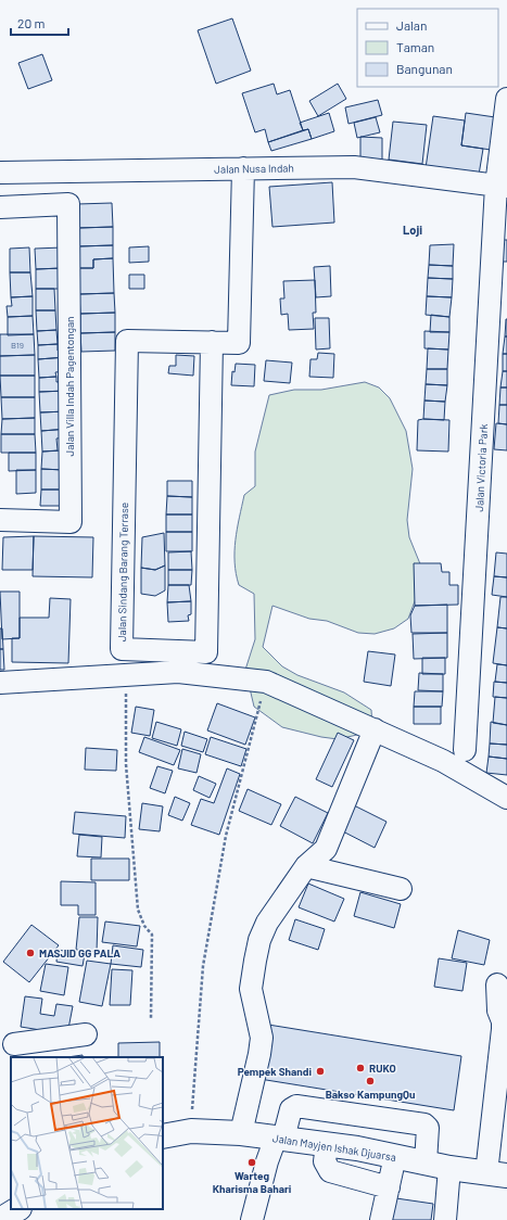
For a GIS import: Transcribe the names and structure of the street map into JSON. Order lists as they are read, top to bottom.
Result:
{
  "streets": {
    "main road": ["Jalan Mayjen Ishak Djuarsa"],
    "street": [
      "Jalan Nusa Indah",
      "Jalan Villa Indah Pagentongan",
      "Jalan Victoria Park",
      "Jalan Sindang Barang Terrase"
    ]
  },
  "crossings": [
    ["Jalan Nusa Indah", "Jalan Victoria Park"],
    ["Jalan Nusa Indah", "Jalan Sindang Barang Terrase"]
  ],
  "districts": ["Loji"],
  "places": [
    "MASJID GG PALA",
    "RUKO",
    "Pempek Shandi",
    "Bakso KampungQu",
    "Warteg Kharisma Bahari"
  ],
  "house_numbers": ["B19"],
  "legend": ["Jalan", "Taman", "Bangunan"],
  "scale_bar": "20 m"
}
